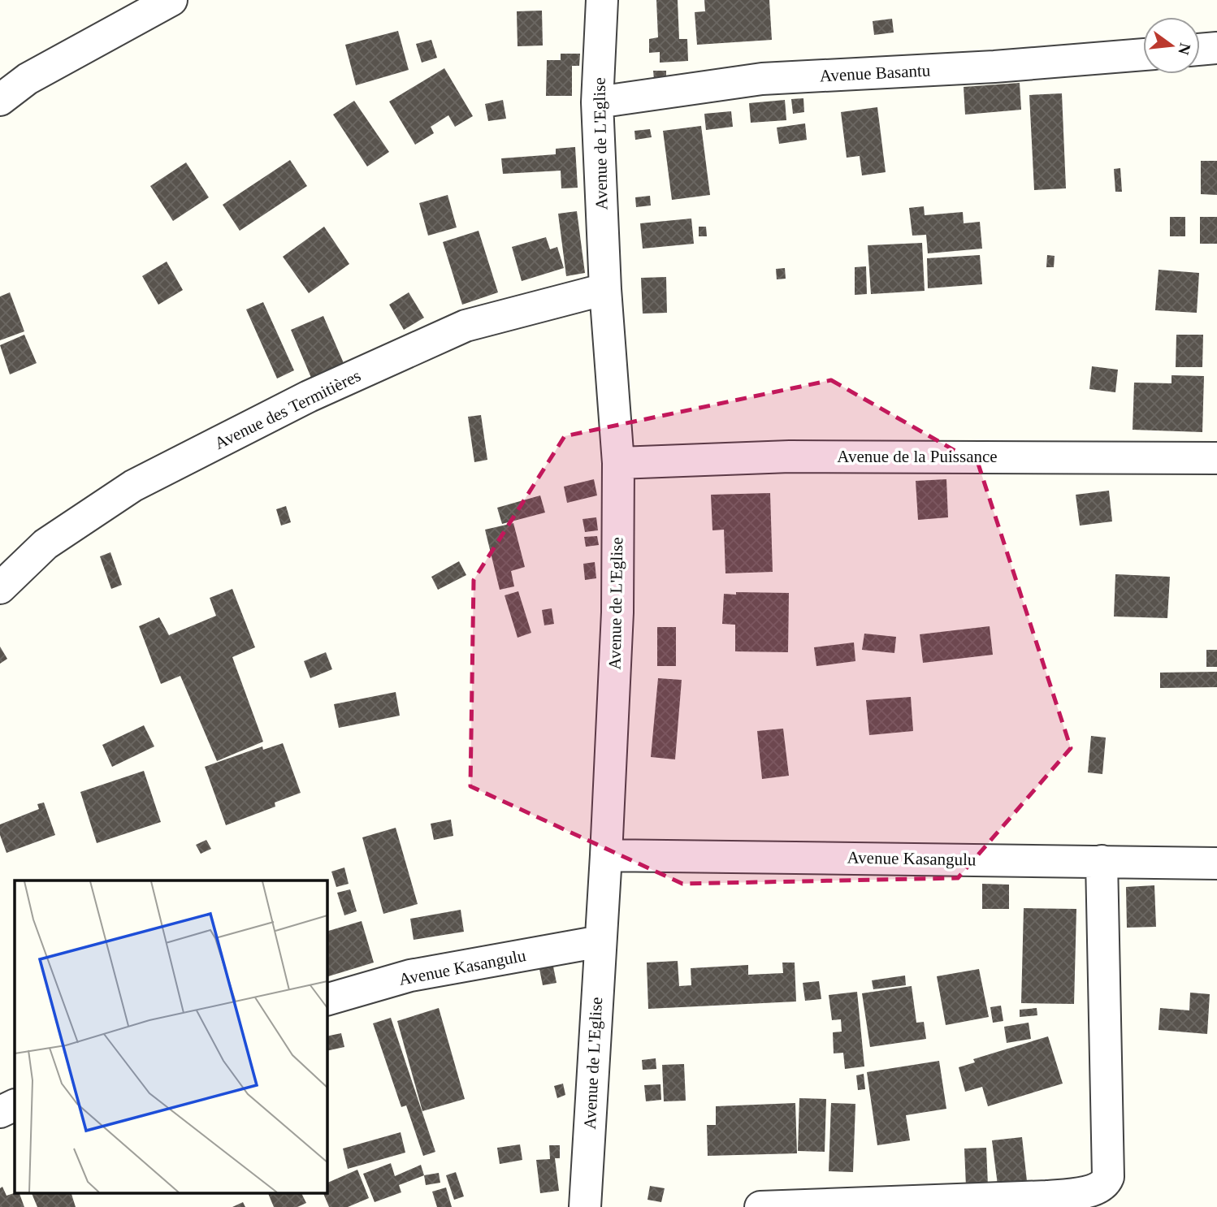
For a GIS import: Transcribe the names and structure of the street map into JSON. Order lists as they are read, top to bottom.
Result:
{
  "streets": {
    "street": [
      "Avenue Basantu",
      "Avenue de L'Eglise",
      "Avenue des Termitières",
      "Avenue de la Puissance",
      "Avenue Kasangulu"
    ]
  },
  "crossings": [
    ["Avenue Basantu", "Avenue de L'Eglise"],
    ["Avenue de L'Eglise", "Avenue des Termitières"],
    ["Avenue de L'Eglise", "Avenue de la Puissance"],
    ["Avenue de L'Eglise", "Avenue Kasangulu"]
  ],
  "north": "right"
}
